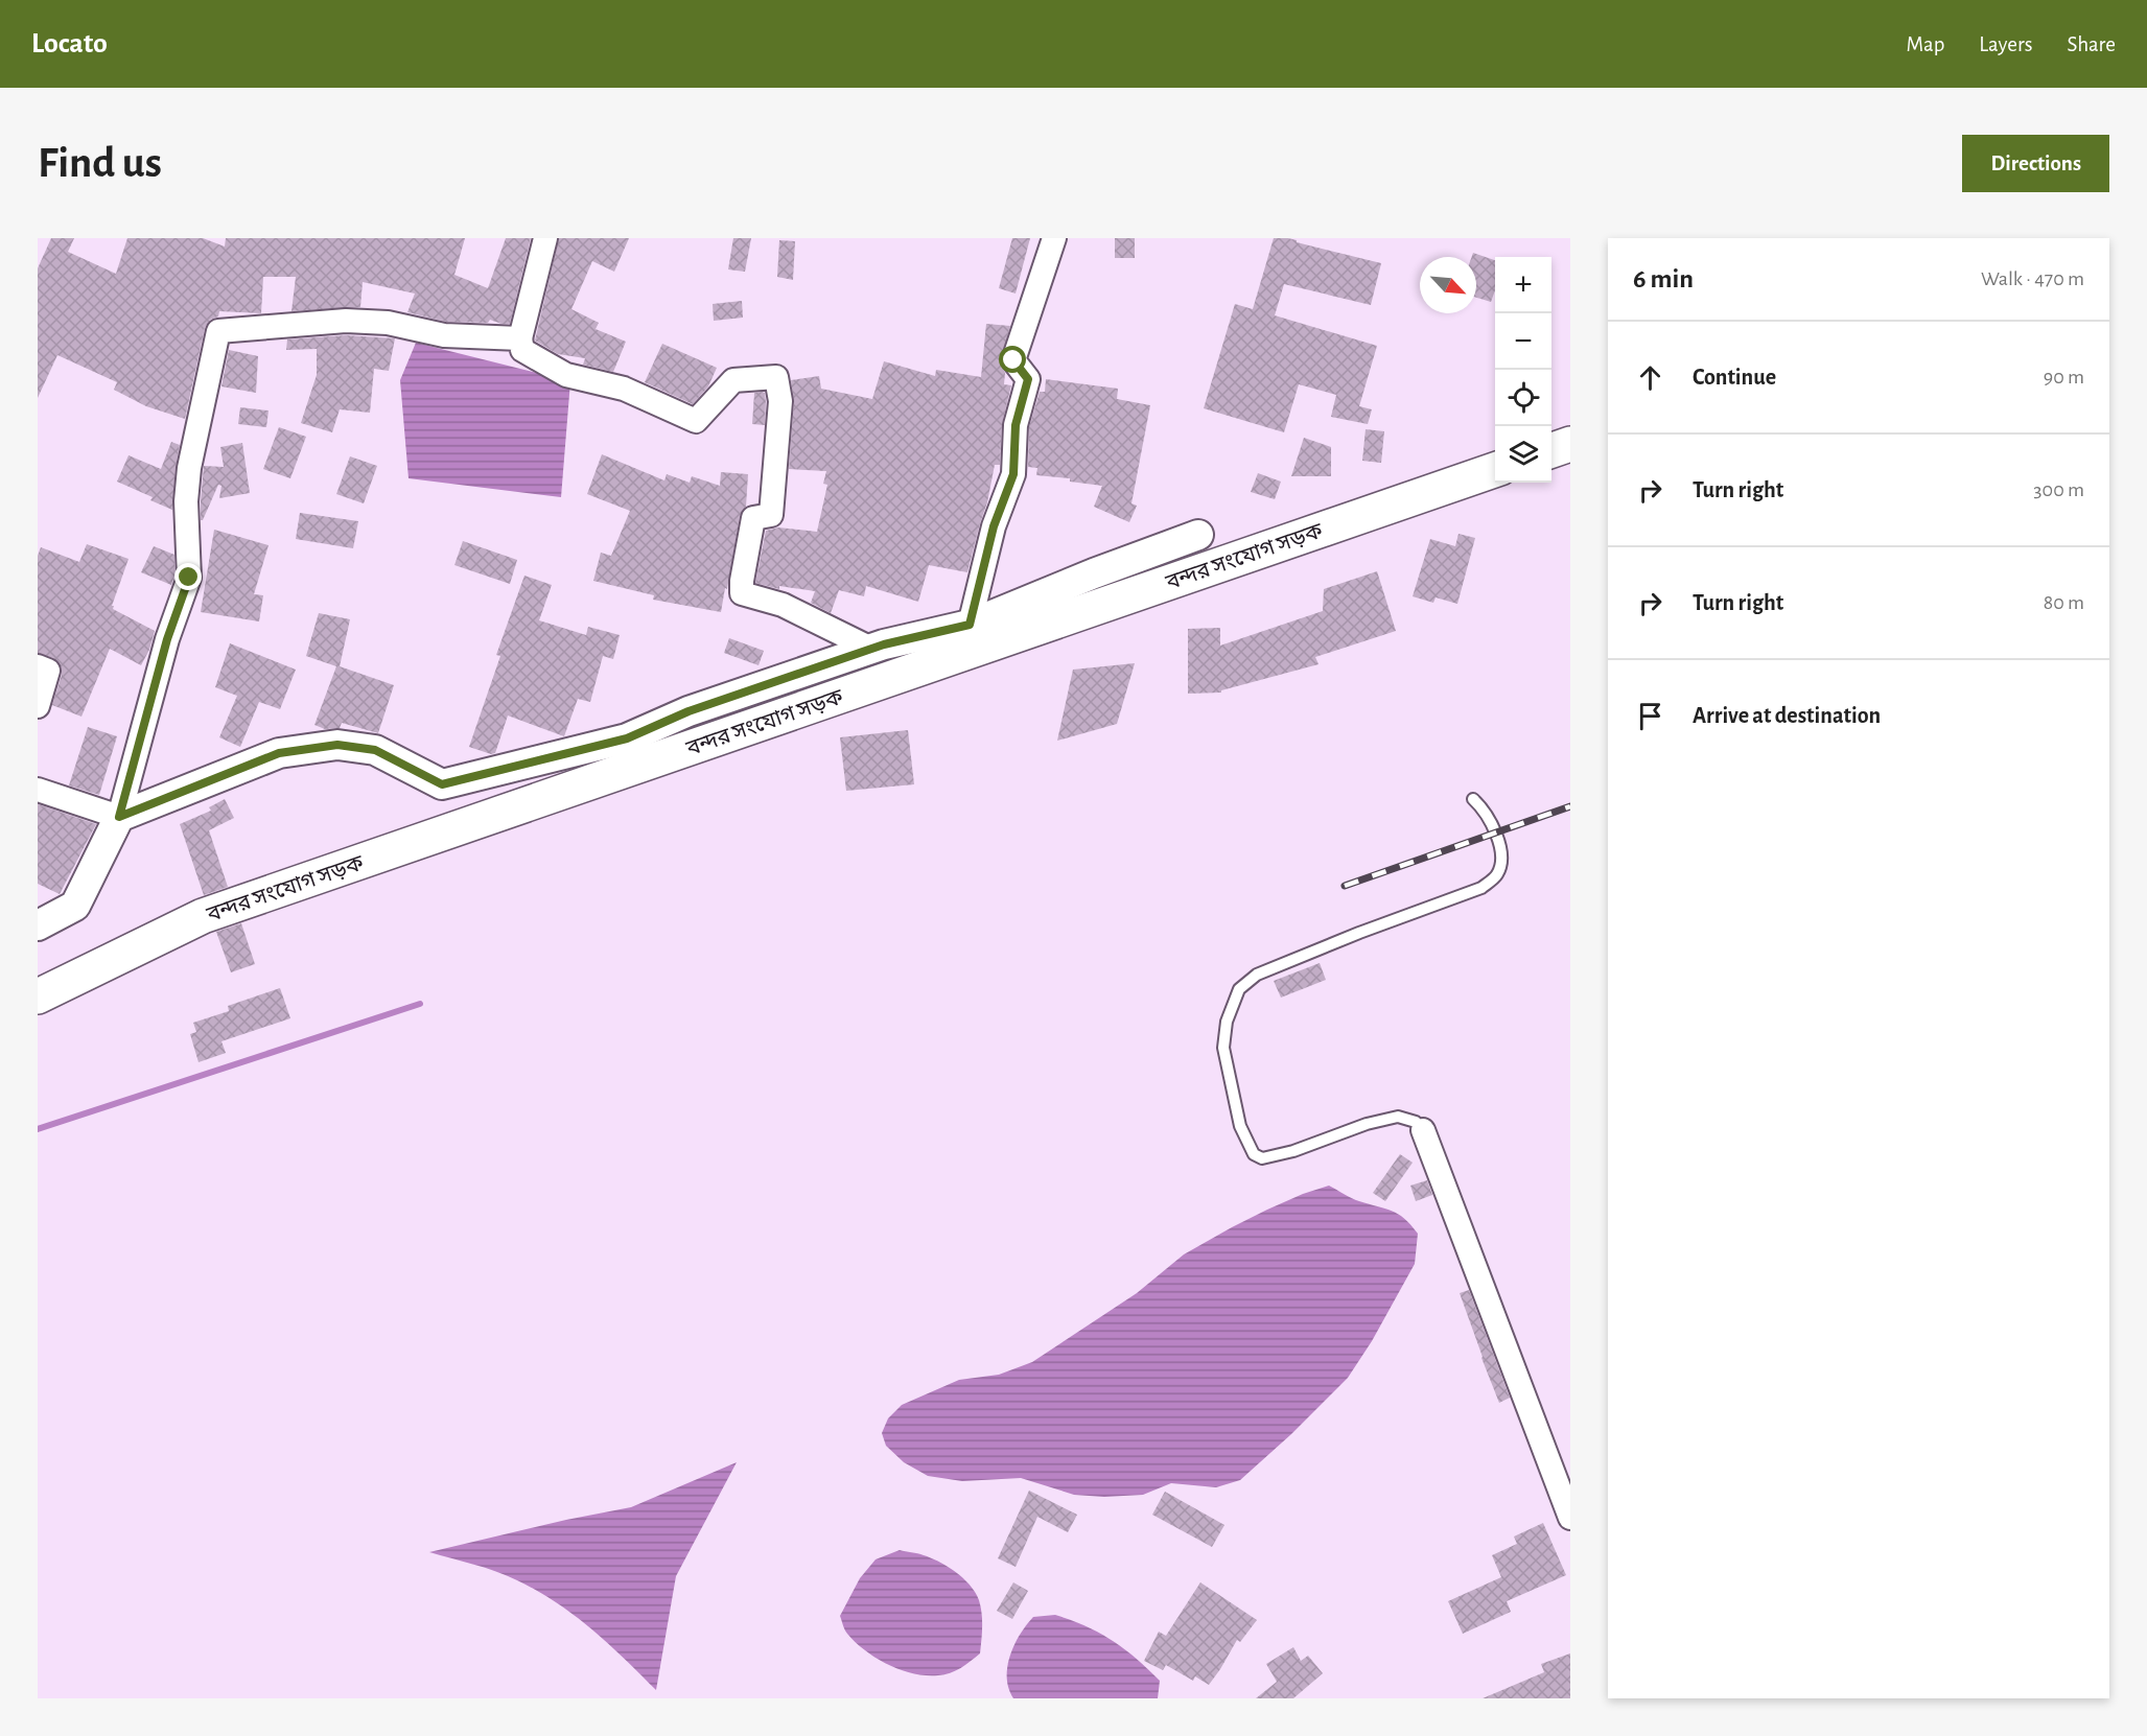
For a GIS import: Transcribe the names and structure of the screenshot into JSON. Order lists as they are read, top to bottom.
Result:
{
  "streets": {
    "highway": ["বন্দর সংযোগ সড়ক"]
  },
  "north": "bottom right",
  "page": {
    "header": "Locato",
    "nav": ["Map", "Layers", "Share"],
    "buttons": "Directions",
    "title": "Find us",
    "heading": ["6 min", "Walk · 470 m"],
    "map_buttons": ["+", "−"],
    "list": [
      ["Continue", "90 m"],
      ["Turn right", "300 m"],
      ["Turn right", "80 m"],
      "Arrive at destination"
    ]
  }
}
